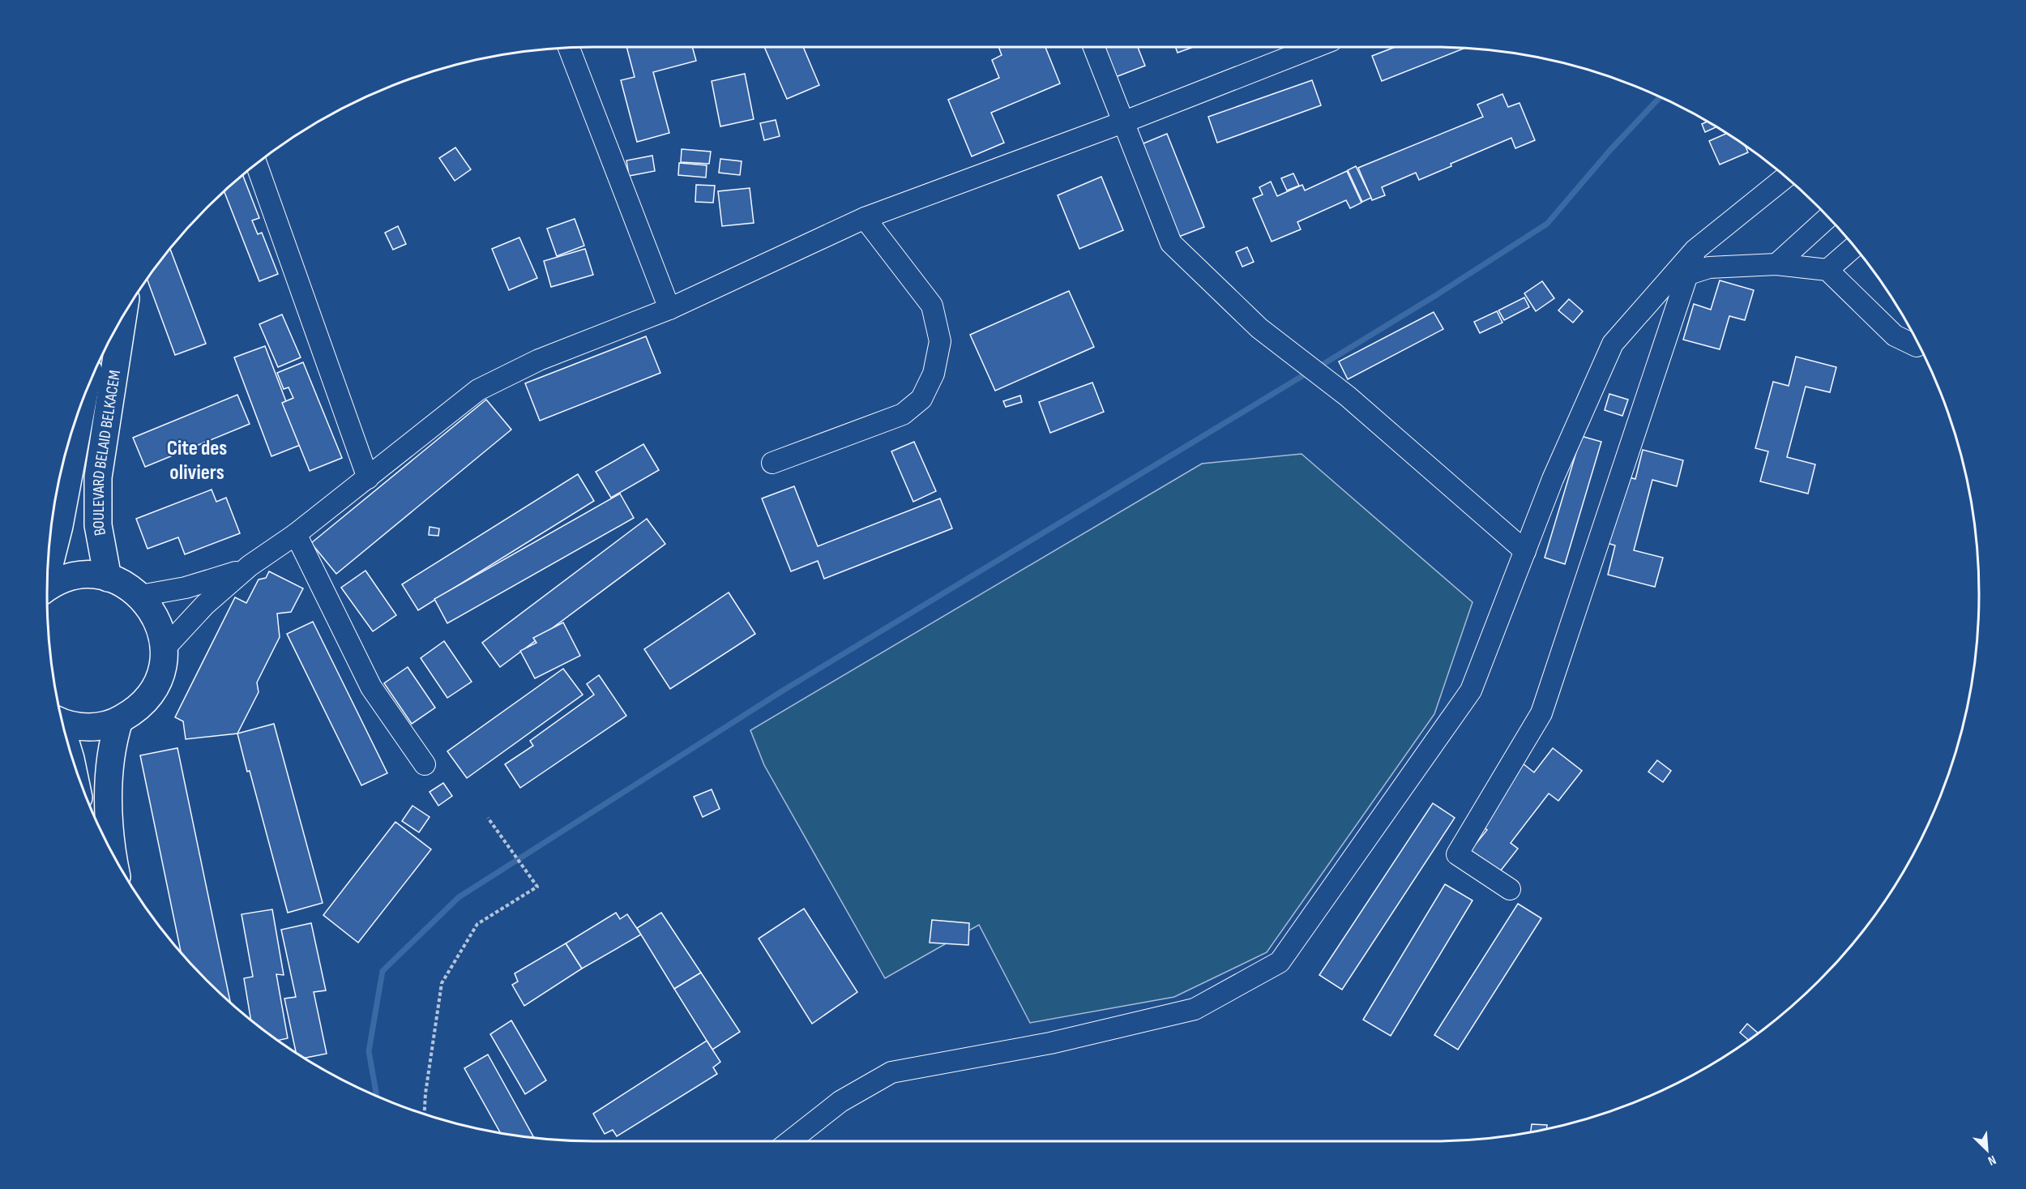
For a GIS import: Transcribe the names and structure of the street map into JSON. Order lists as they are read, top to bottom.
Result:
{
  "streets": {
    "main road": ["BOULEVARD BELAID BELKACEM"]
  },
  "districts": ["Cite des oliviers"],
  "north": "bottom right"
}
